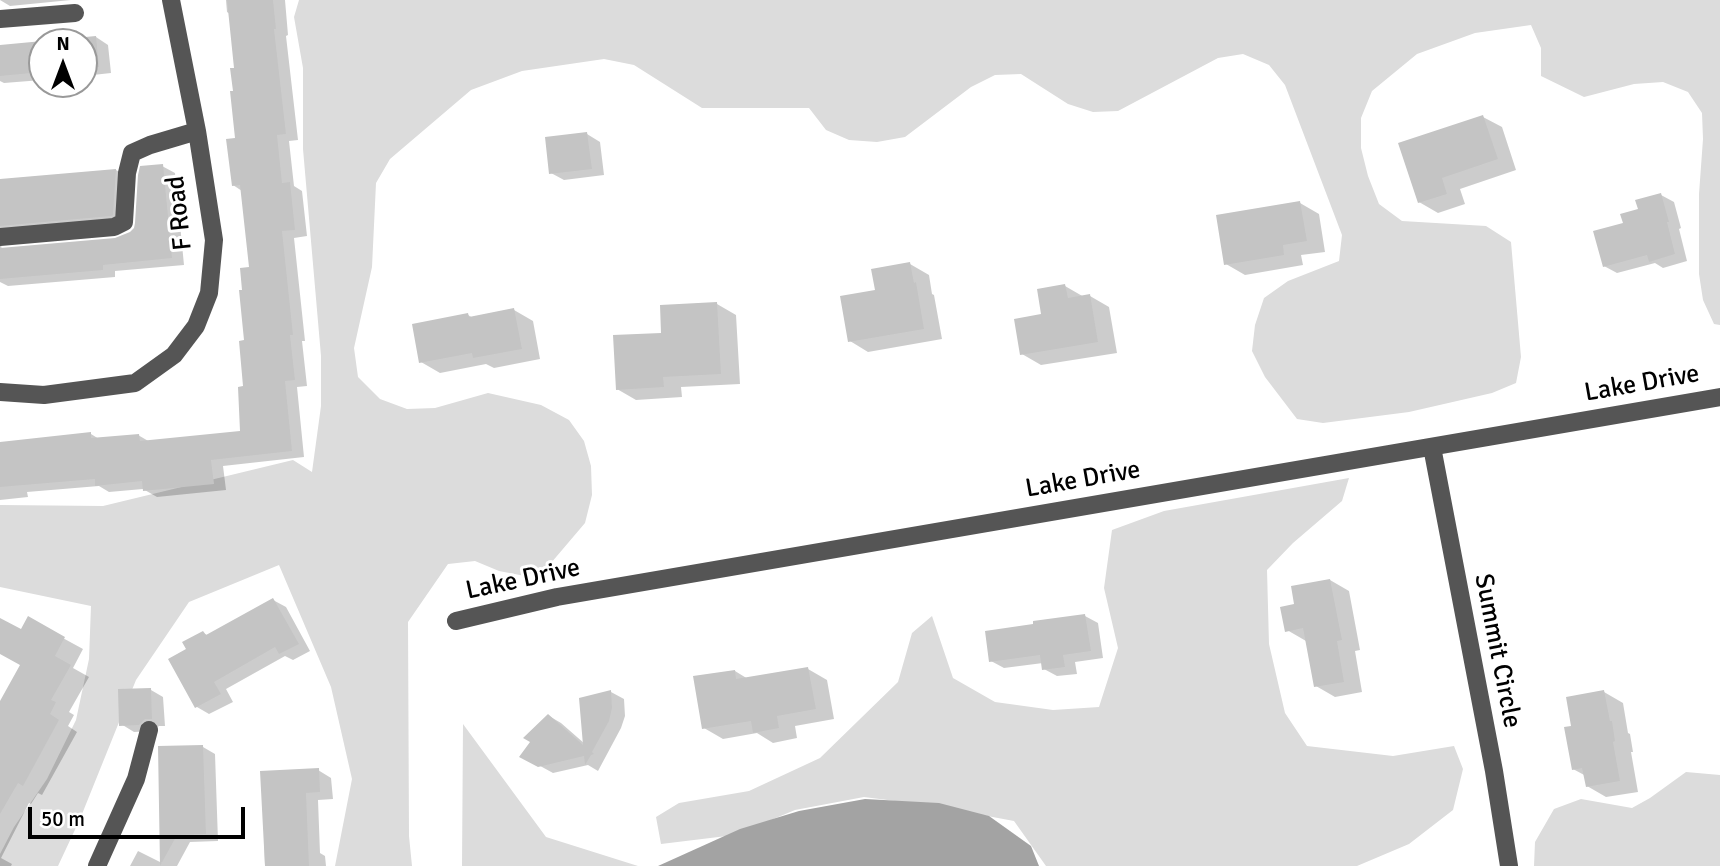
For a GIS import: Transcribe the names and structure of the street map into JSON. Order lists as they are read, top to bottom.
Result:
{
  "streets": {
    "street": ["F Road", "Lake Drive", "Summit Circle"]
  },
  "crossings": [
    ["Lake Drive", "Summit Circle"]
  ],
  "scale_bar": "50 m",
  "north": "top"
}
